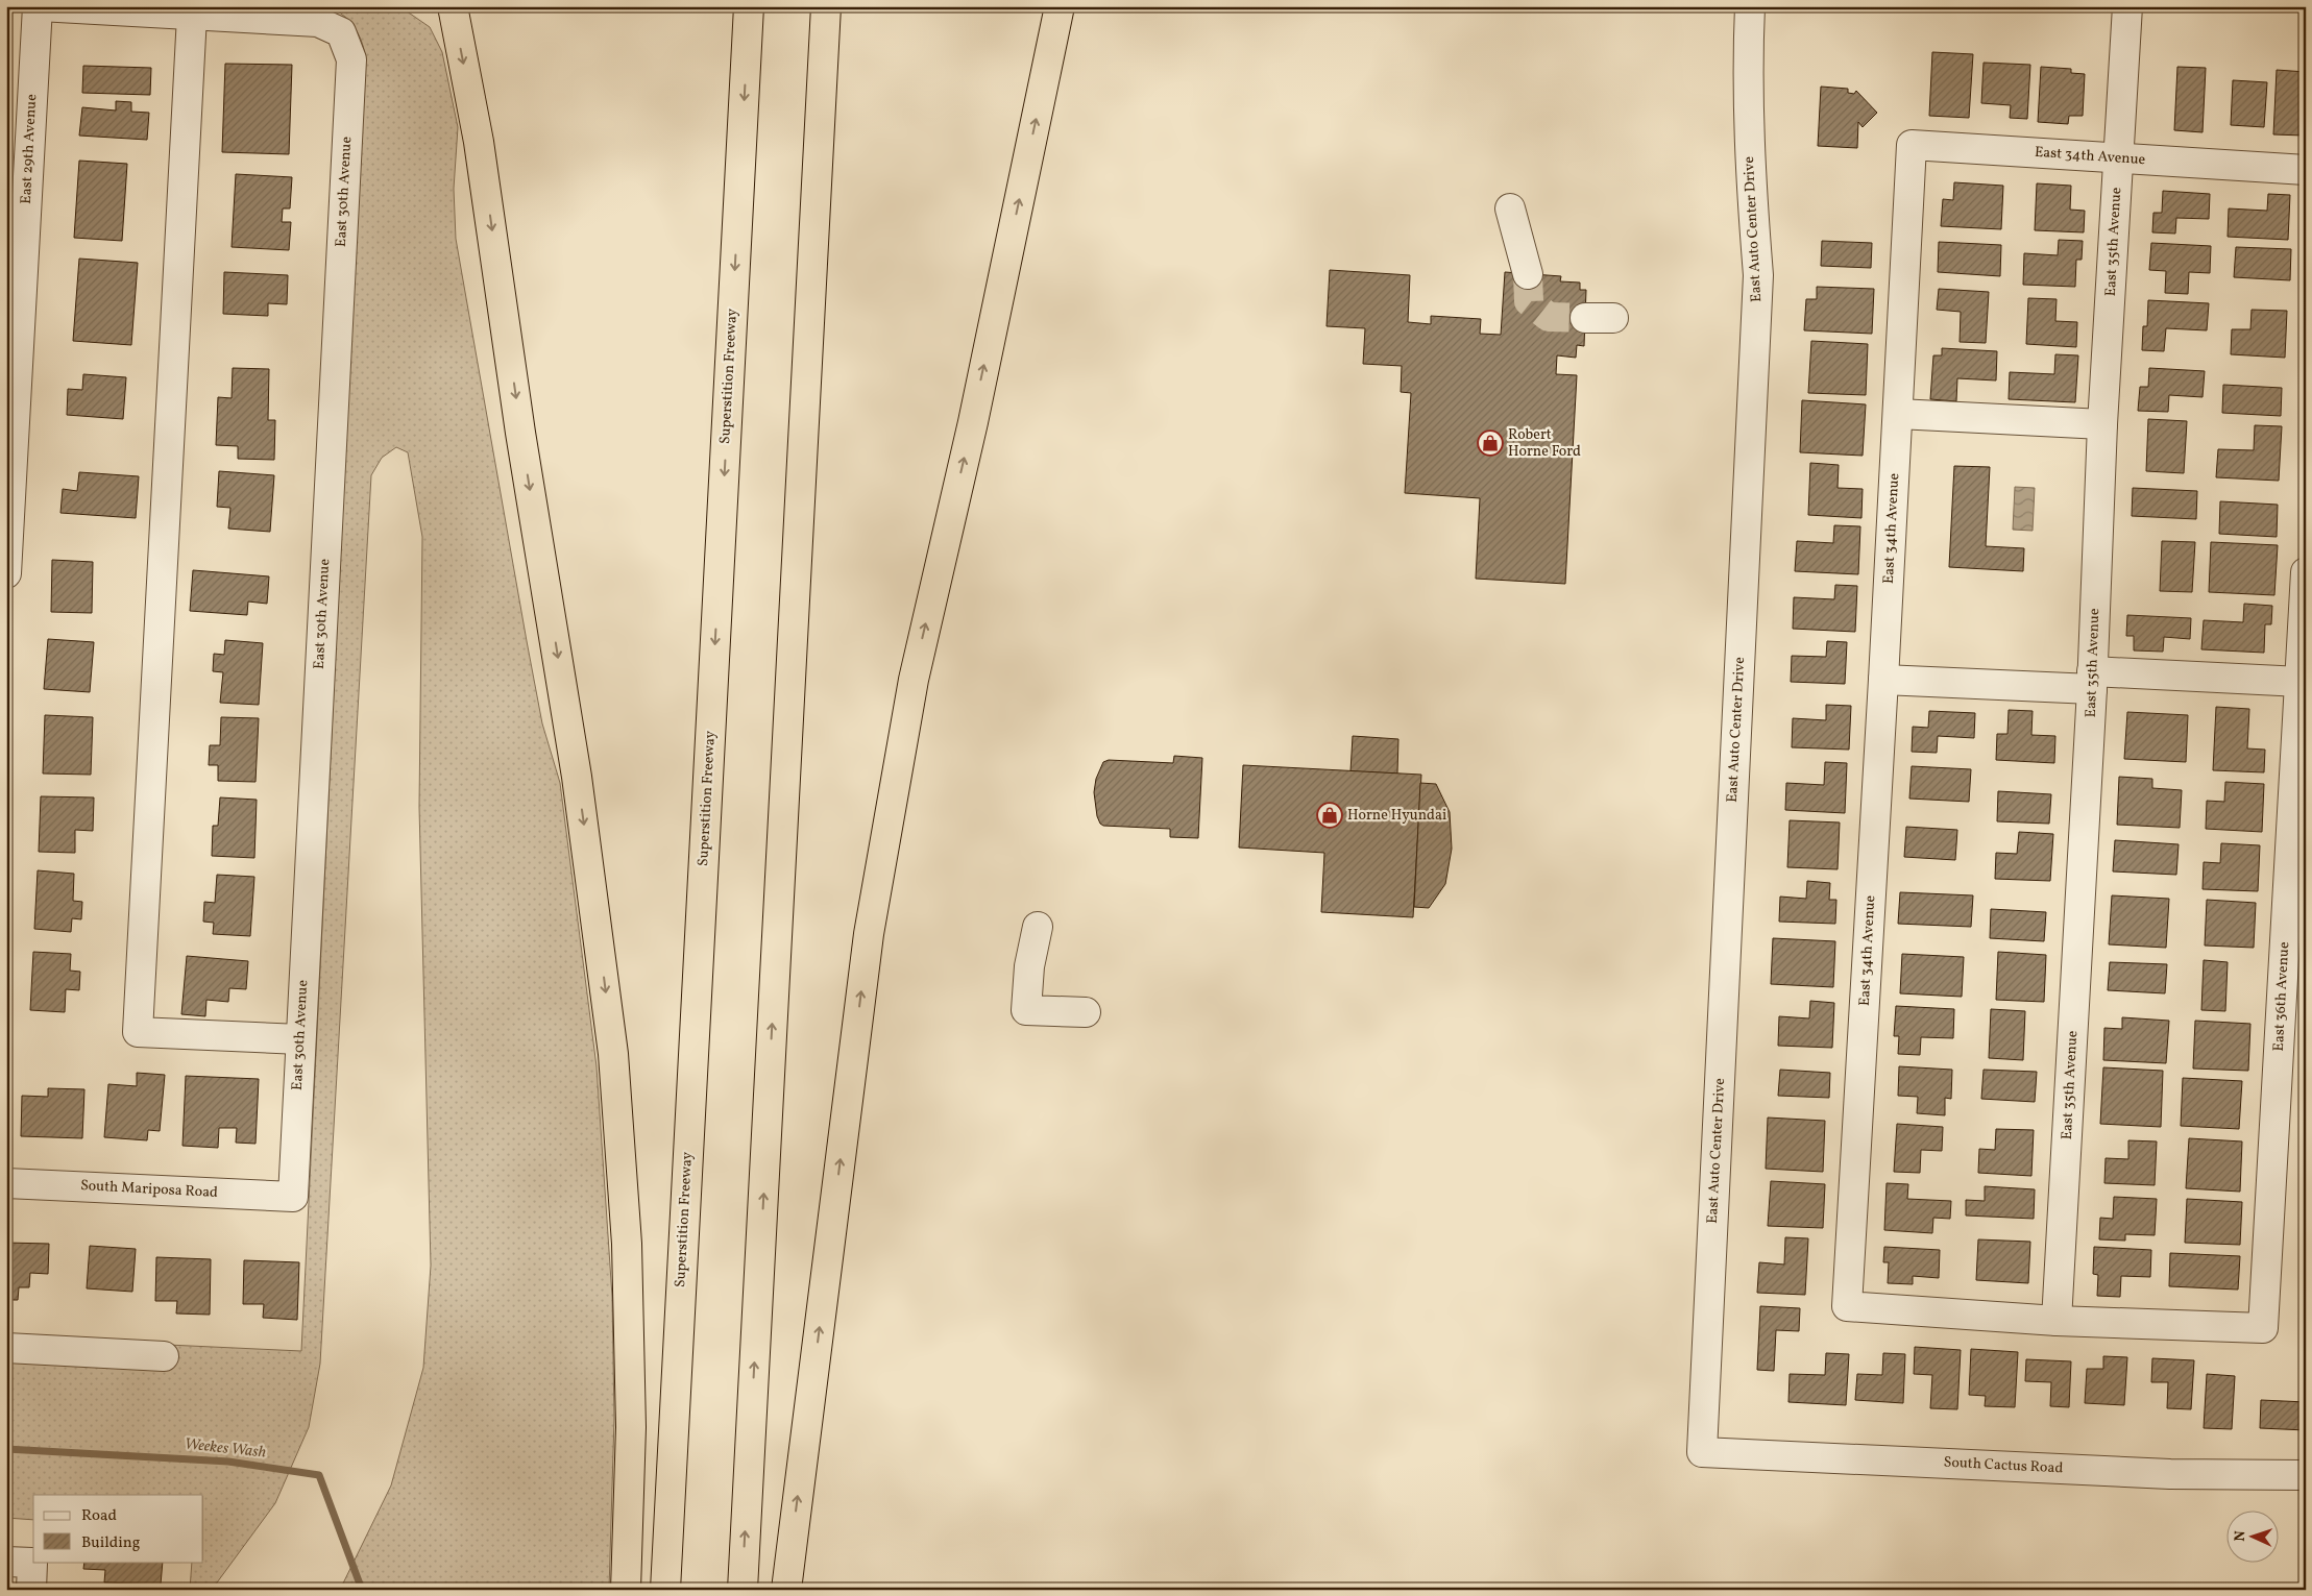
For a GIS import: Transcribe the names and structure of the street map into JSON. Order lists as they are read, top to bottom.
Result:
{
  "streets": {
    "highway": ["Superstition Freeway"],
    "street": [
      "East 29th Avenue",
      "East 34th Avenue",
      "East 30th Avenue",
      "East Auto Center Drive",
      "East 35th Avenue",
      "East 36th Avenue",
      "South Mariposa Road",
      "South Cactus Road"
    ]
  },
  "crossings": [
    ["East 34th Avenue", "East 35th Avenue"],
    ["East 34th Avenue", "East 36th Avenue"],
    ["East 30th Avenue", "South Mariposa Road"],
    ["East Auto Center Drive", "South Cactus Road"],
    ["East 35th Avenue", "East 36th Avenue"]
  ],
  "water": ["Weekes Wash"],
  "places": {
    "shop": ["Robert Horne Ford", "Horne Hyundai"]
  },
  "legend": ["Road", "Building"],
  "north": "left"
}
